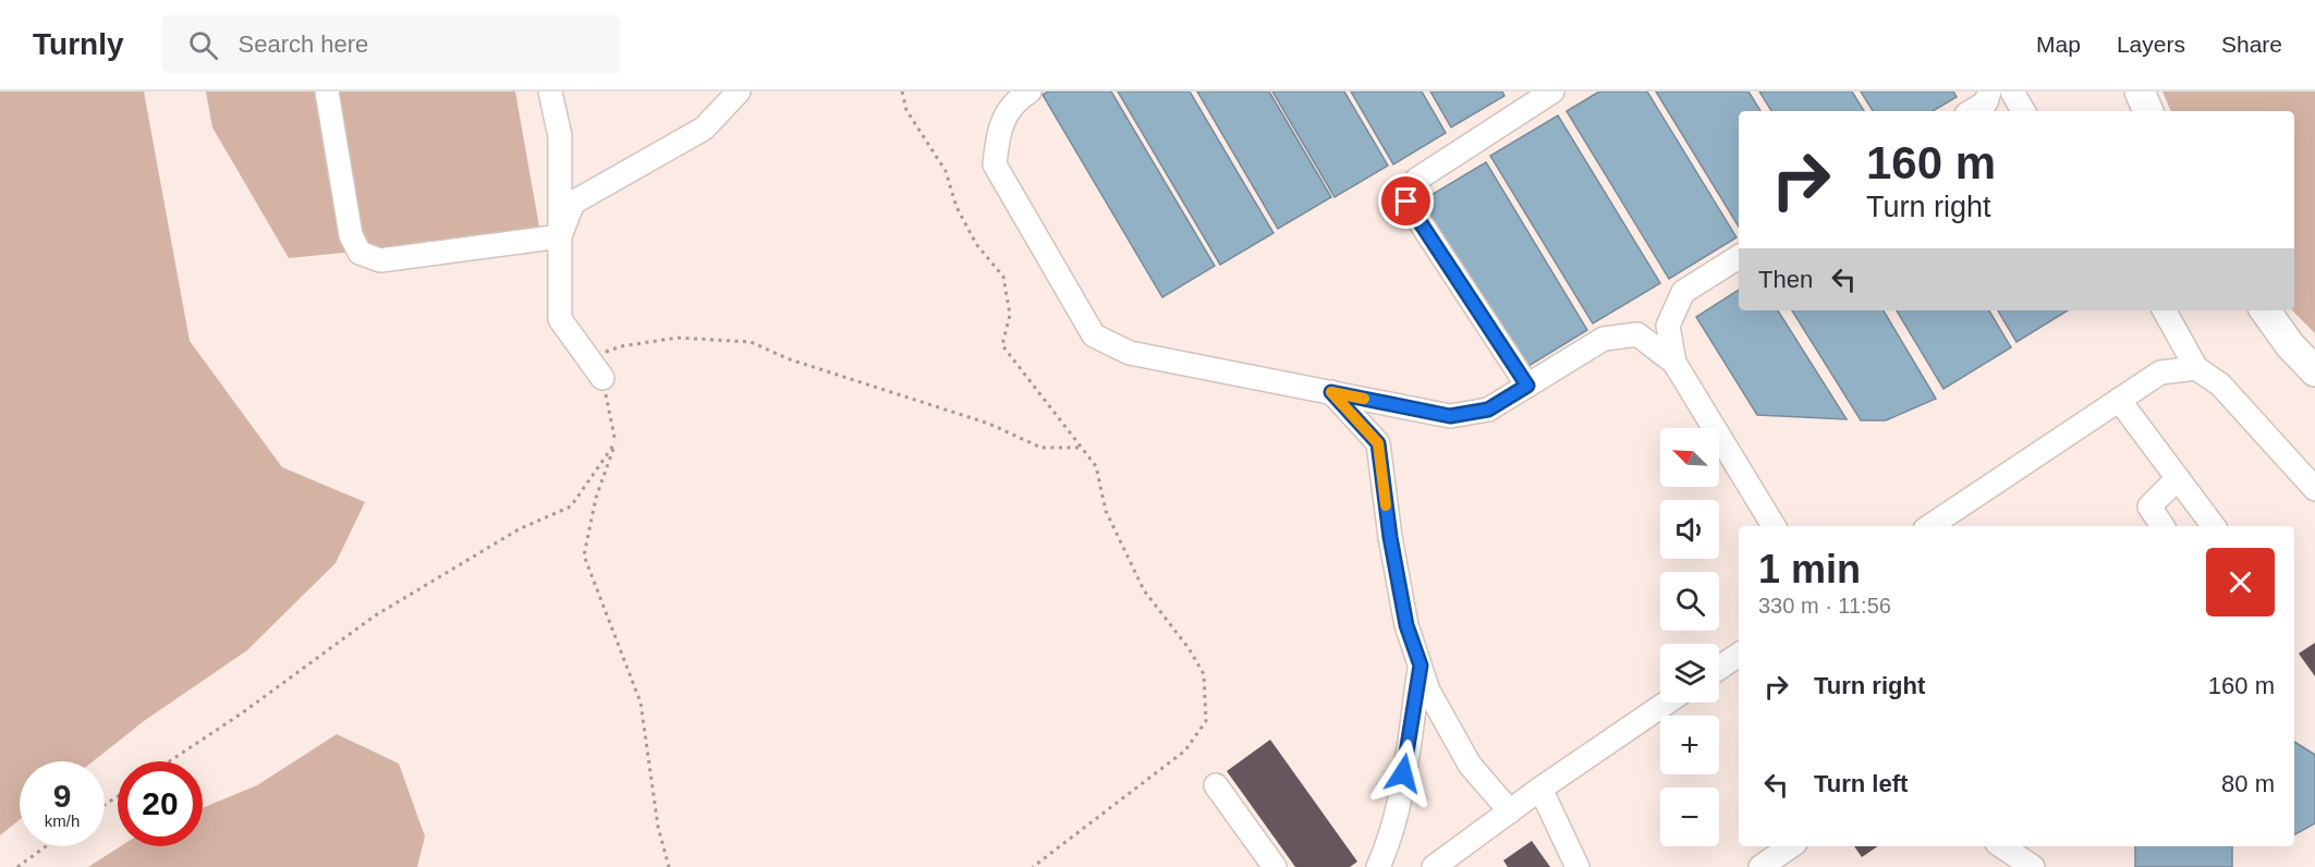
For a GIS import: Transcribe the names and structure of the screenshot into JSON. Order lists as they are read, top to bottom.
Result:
{
  "north": "top left",
  "page": {
    "header": "Turnly",
    "search": "Search here",
    "nav": ["Map", "Layers", "Share"],
    "turn": ["160 m", "Turn right"],
    "then": "Then",
    "map_buttons": ["+", "−"],
    "heading": ["1 min", "330 m · 11:56"],
    "list": [
      {
        "name": "Turn right",
        "value": "160 m"
      },
      {
        "name": "Turn left",
        "value": "80 m"
      }
    ],
    "speed": "9 km/h",
    "limit": "20"
  }
}
